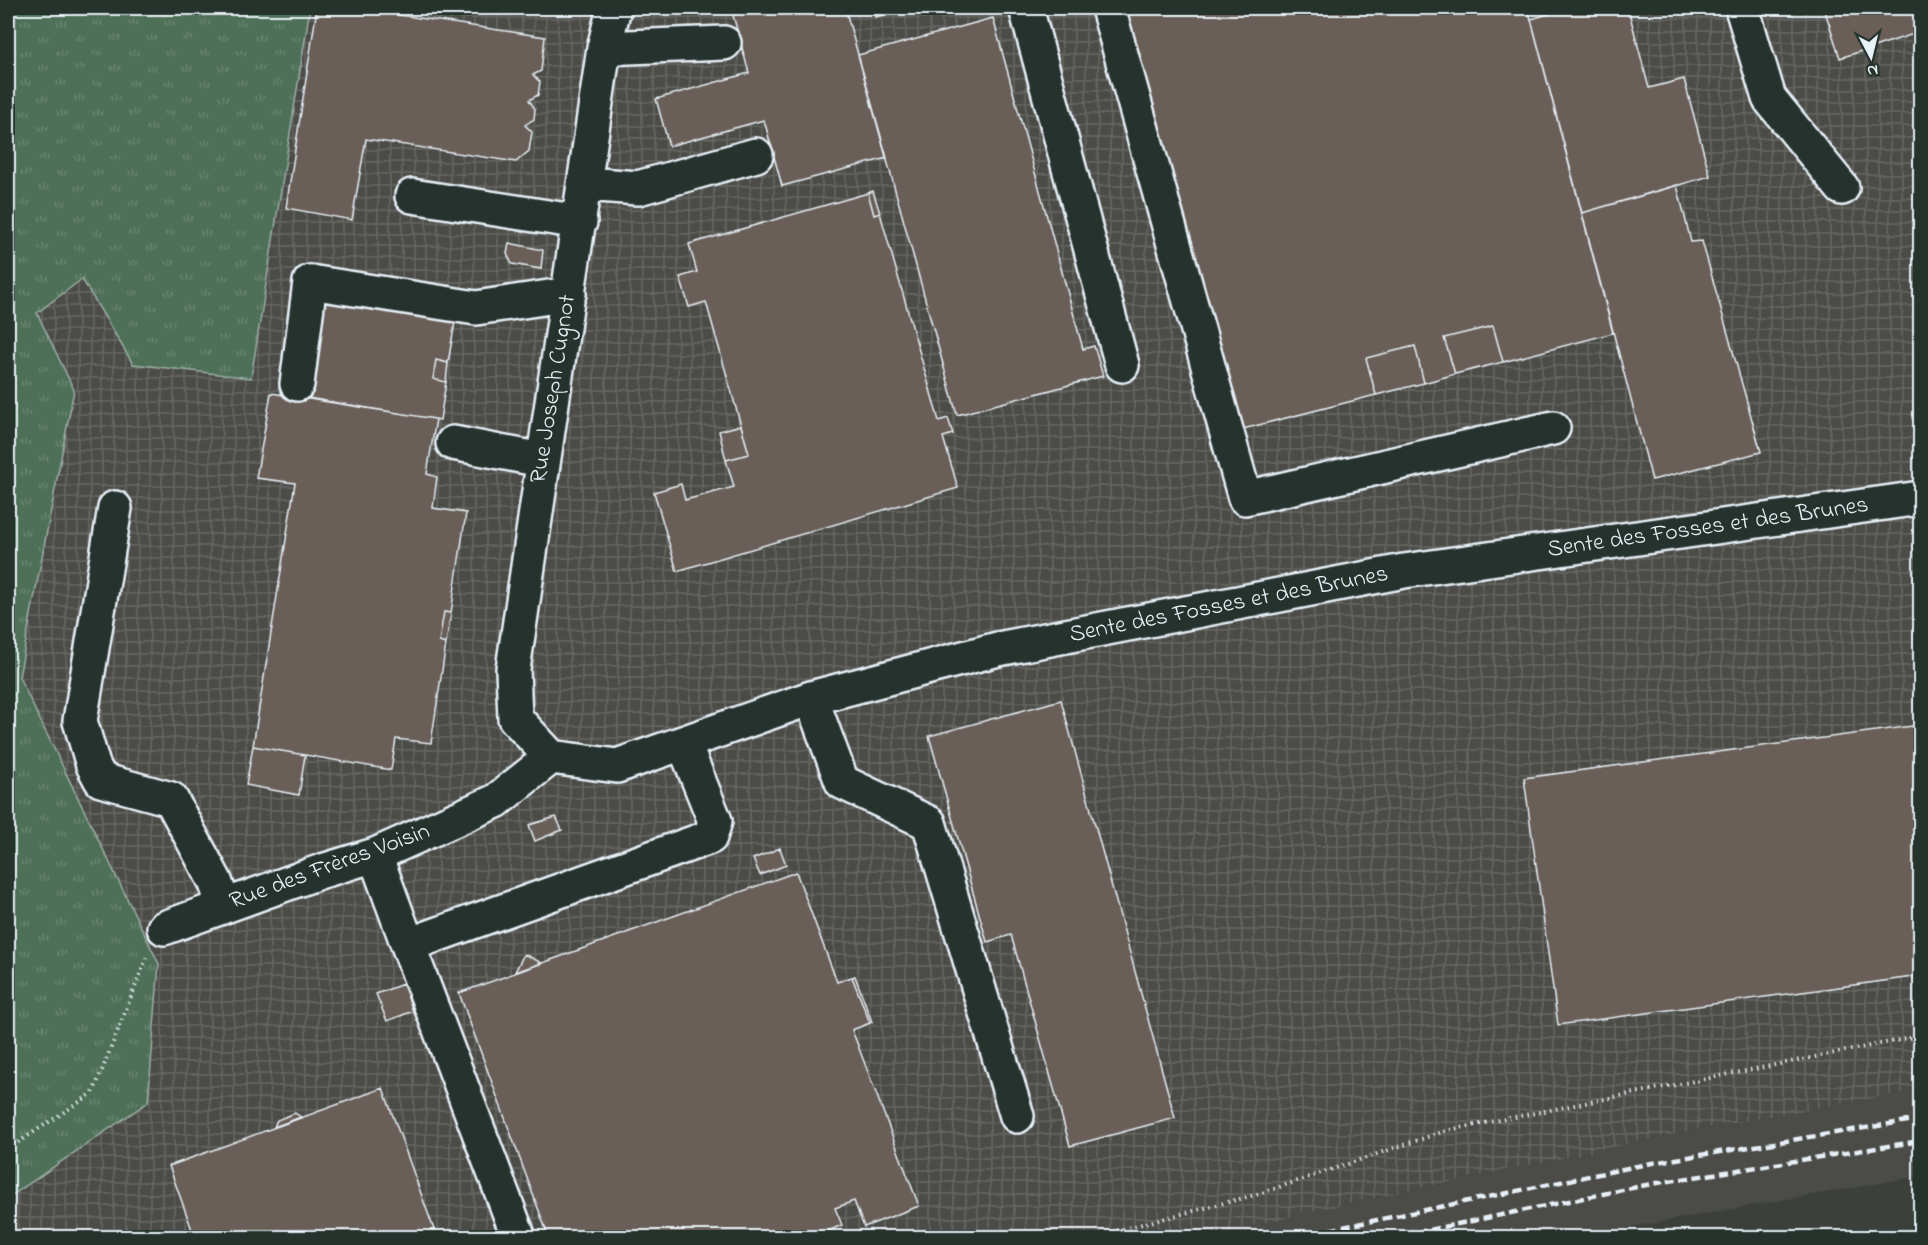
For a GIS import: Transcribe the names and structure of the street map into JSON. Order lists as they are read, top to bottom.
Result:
{
  "streets": {
    "street": ["Rue Joseph Cugnot", "Sente des Fosses et des Brunes", "Rue des Frères Voisin"]
  },
  "crossings": [
    ["Rue Joseph Cugnot", "Sente des Fosses et des Brunes"],
    ["Rue Joseph Cugnot", "Rue des Frères Voisin"],
    ["Sente des Fosses et des Brunes", "Rue des Frères Voisin"]
  ],
  "north": "bottom"
}
